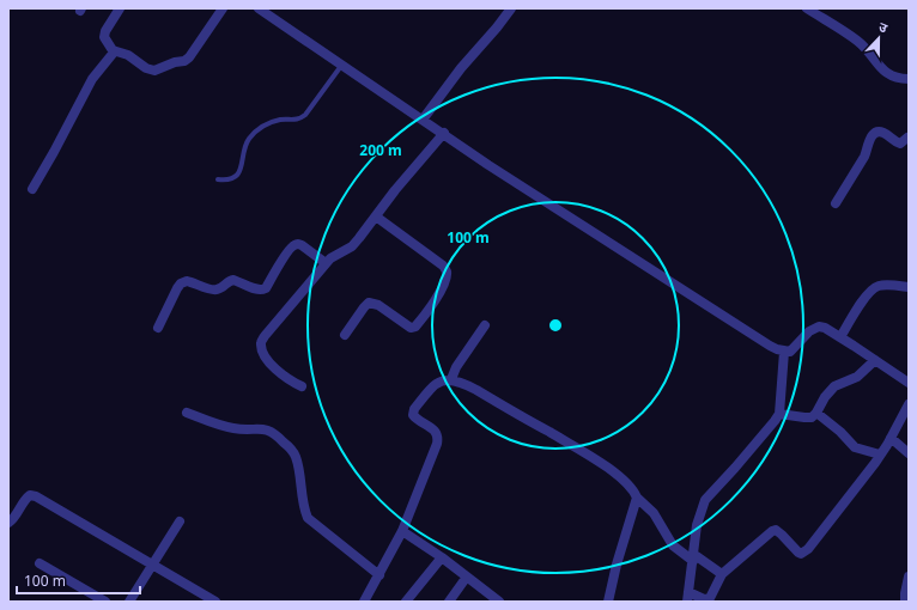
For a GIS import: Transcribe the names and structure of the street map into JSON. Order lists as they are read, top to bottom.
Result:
{
  "scale_bar": "100 m",
  "north": "top",
  "rings": ["200 m", "100 m"]
}
